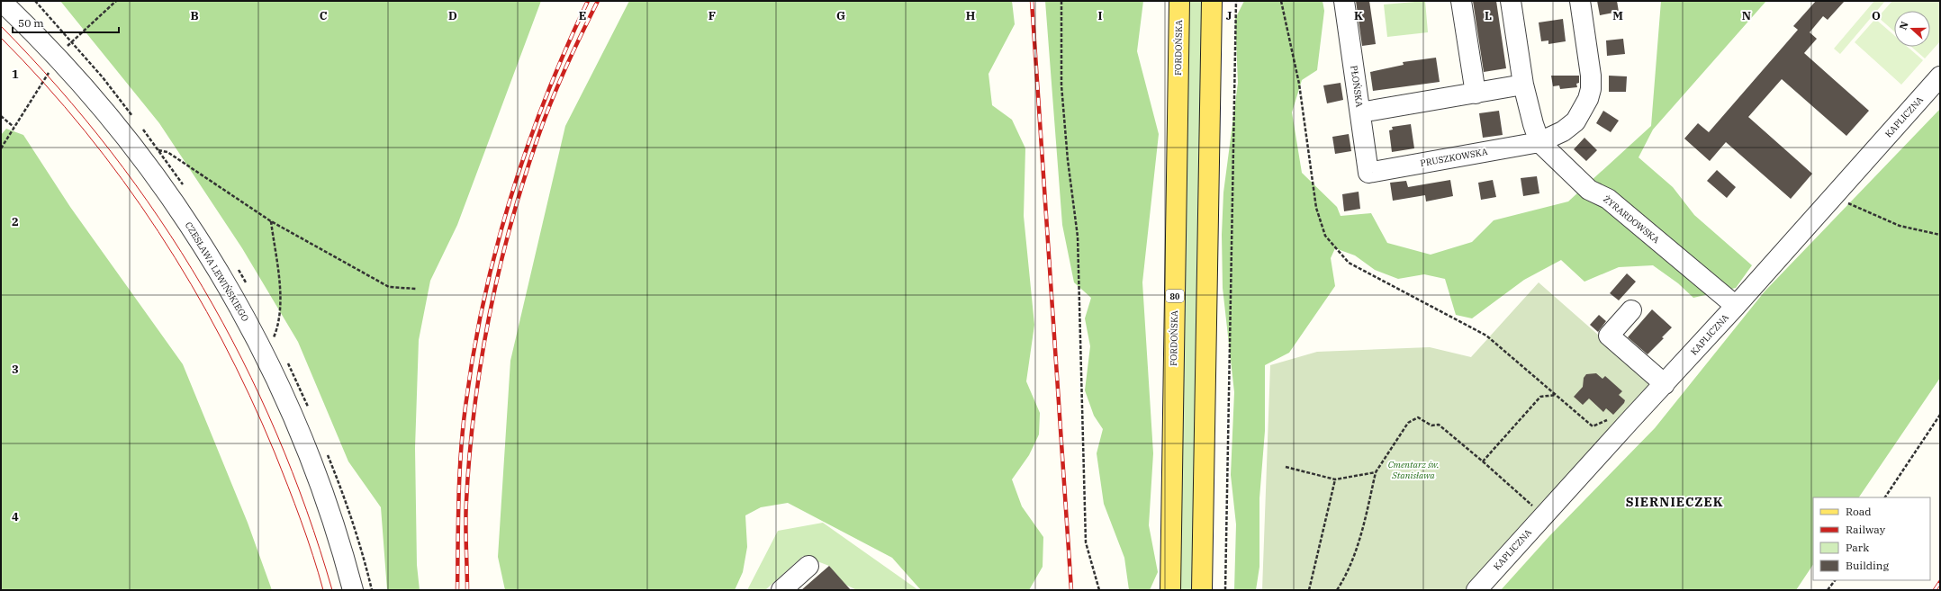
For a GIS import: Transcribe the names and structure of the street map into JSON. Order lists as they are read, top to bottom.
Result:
{
  "streets": {
    "main road": ["FORDOŃSKA", "80"],
    "street": [
      "PŁOŃSKA",
      "KAPLICZNA",
      "PRUSZKOWSKA",
      "ŻYRARDOWSKA",
      "CZESŁAWA LEWIŃSKIEGO"
    ]
  },
  "crossings": [
    ["PŁOŃSKA", "PRUSZKOWSKA"],
    ["KAPLICZNA", "ŻYRARDOWSKA"],
    ["PRUSZKOWSKA", "ŻYRARDOWSKA"]
  ],
  "districts": ["SIERNIECZEK"],
  "parks": ["Cmentarz św. Stanisława"],
  "legend": [
    "Road",
    "Railway",
    "Park",
    "Building"
  ],
  "scale_bar": "50 m",
  "north": "left",
  "grid": {
    "columns": [
      "B",
      "C",
      "D",
      "E",
      "F",
      "G",
      "H",
      "I",
      "J",
      "K",
      "L",
      "M",
      "N",
      "O"
    ],
    "rows": [
      "1",
      "2",
      "3",
      "4"
    ]
  }
}
